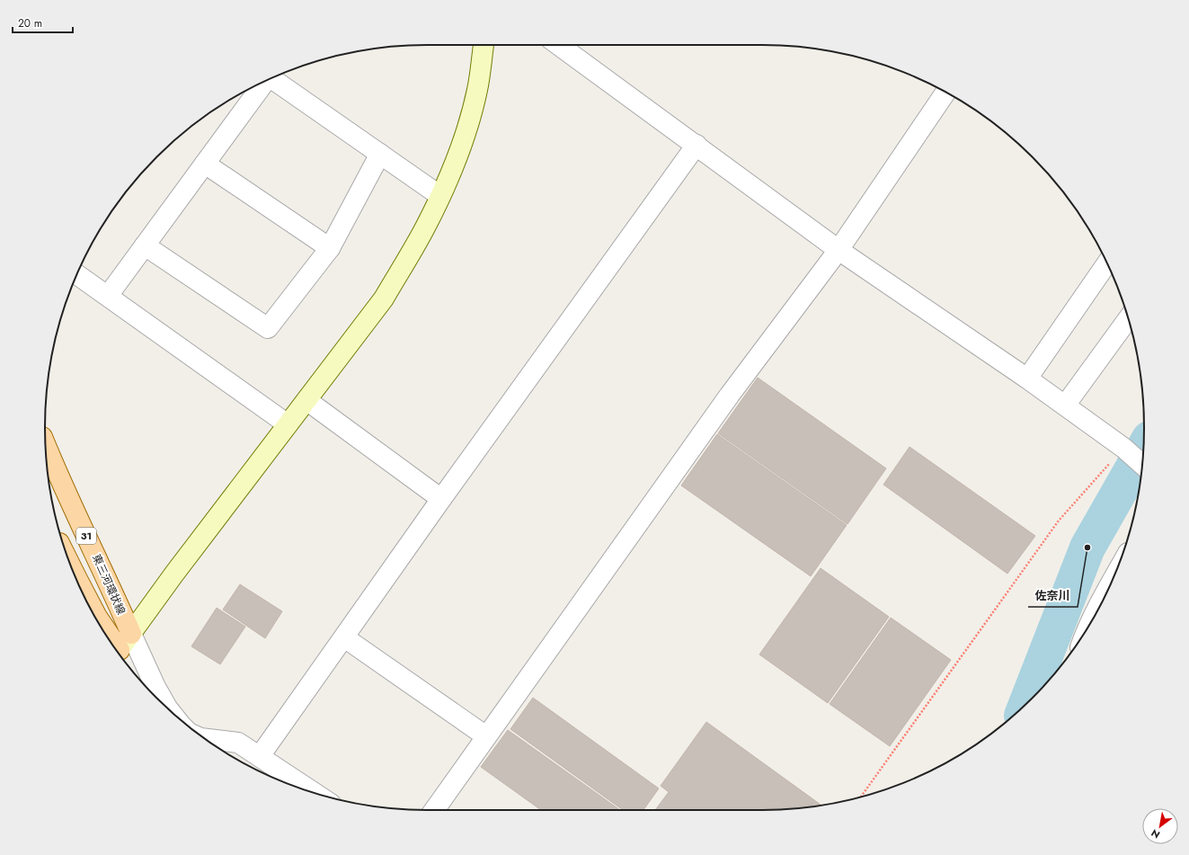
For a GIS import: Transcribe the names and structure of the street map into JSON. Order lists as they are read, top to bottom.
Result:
{
  "streets": {
    "main road": ["31", "東三河環状線"]
  },
  "places": ["佐奈川"],
  "scale_bar": "20 m",
  "north": "bottom left"
}
